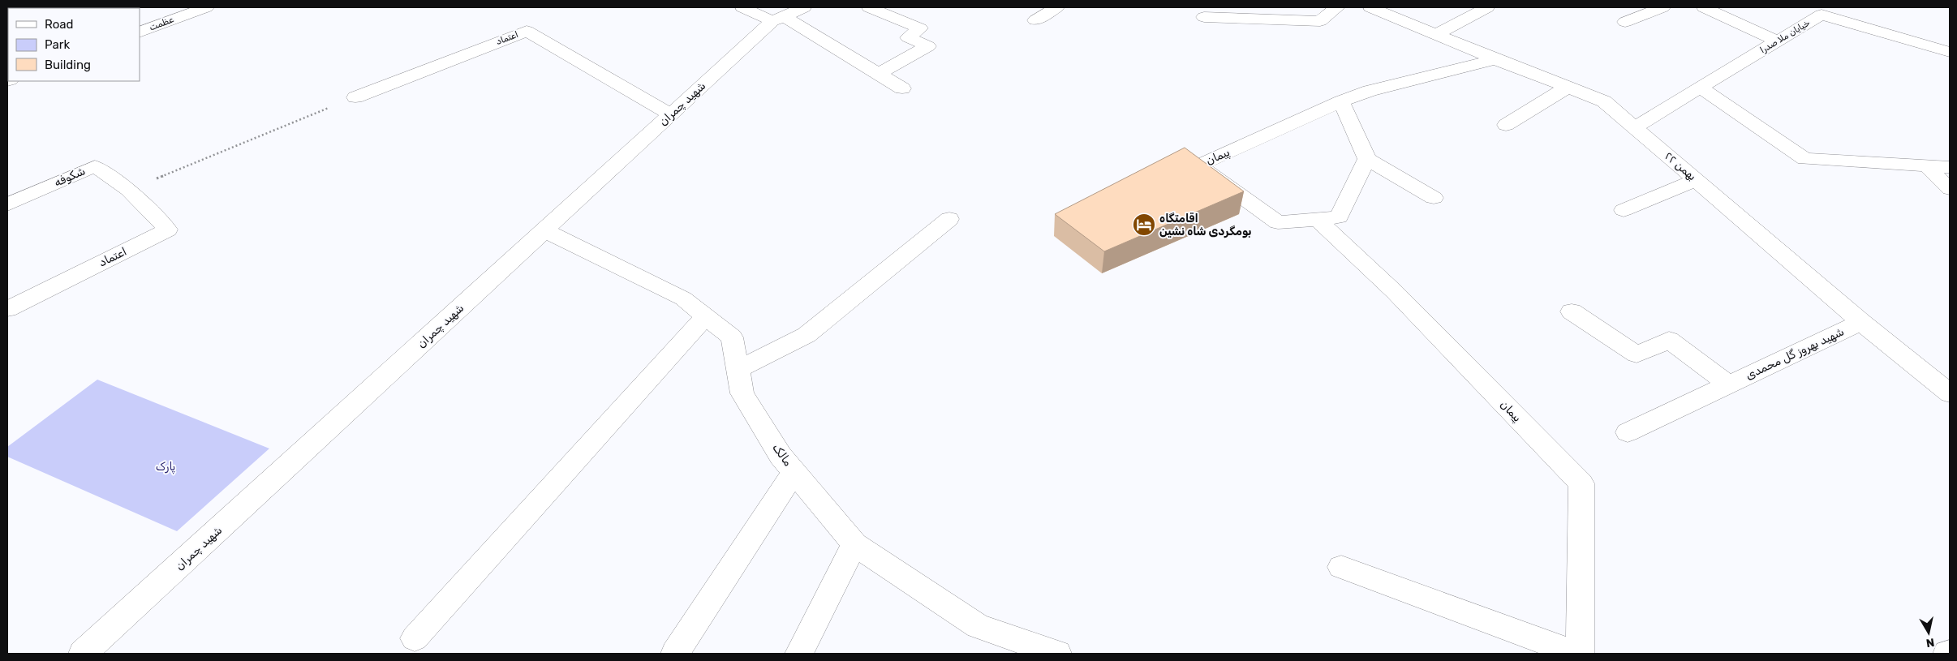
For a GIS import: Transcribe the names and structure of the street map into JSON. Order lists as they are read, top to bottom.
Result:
{
  "streets": {
    "street": [
      "عظمت",
      "خیایان ملا صدرا",
      "اعتماد",
      "شهید چمران",
      "پیمان",
      "۲۲ بهمن",
      "شکوفه",
      "شهید بهروز گل محمدی",
      "مالک"
    ]
  },
  "crossings": [
    ["خیایان ملا صدرا", "۲۲ بهمن"],
    ["اعتماد", "شهید چمران"],
    ["اعتماد", "شکوفه"],
    ["شهید چمران", "مالک"],
    ["پیمان", "۲۲ بهمن"],
    ["۲۲ بهمن", "شهید بهروز گل محمدی"]
  ],
  "parks": ["پارک"],
  "places": {
    "hotel": ["اقامتگاه بومگردی شاه نشین"]
  },
  "legend": ["Road", "Park", "Building"],
  "north": "bottom"
}
